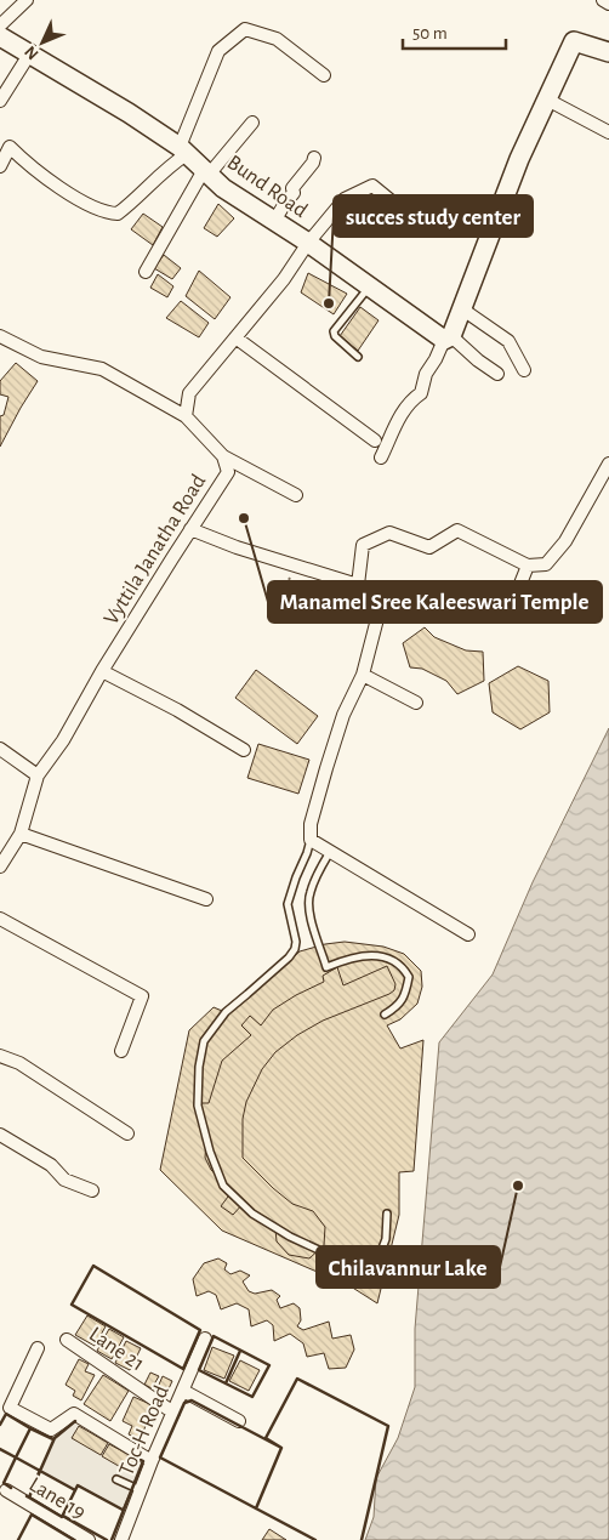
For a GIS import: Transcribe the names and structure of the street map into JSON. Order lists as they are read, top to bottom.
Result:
{
  "streets": {
    "street": [
      "Bund Road",
      "Vyttila Janatha Road",
      "Lane 21",
      "Toc-H Road",
      "Lane 19"
    ]
  },
  "crossings": [
    ["Lane 21", "Toc-H Road"]
  ],
  "places": ["succes study center", "Manamel Sree Kaleeswari Temple", "Chilavannur Lake"],
  "scale_bar": "50 m",
  "north": "bottom left"
}
